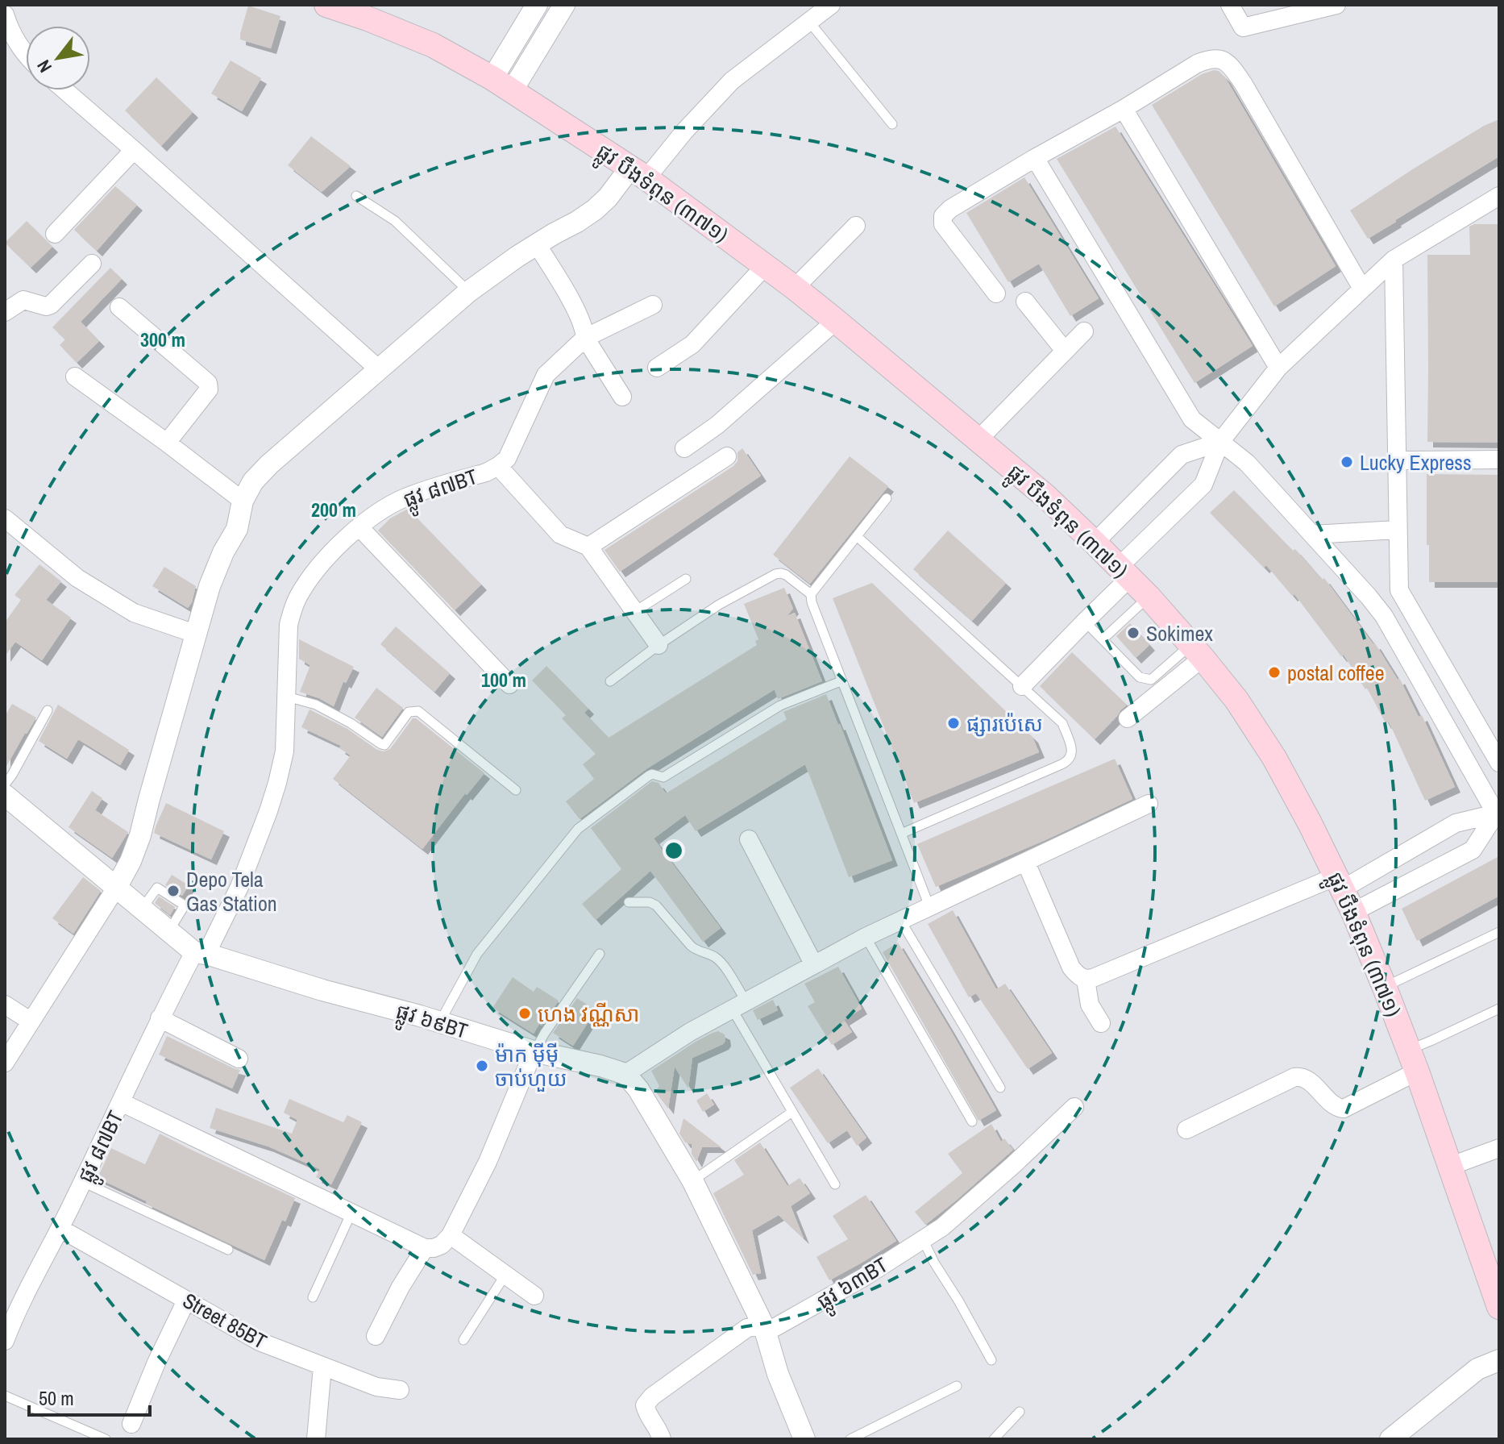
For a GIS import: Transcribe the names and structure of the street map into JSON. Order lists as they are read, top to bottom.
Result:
{
  "streets": {
    "main road": ["ផ្លូវ បឹងទំពុន (៣៧១)"],
    "street": [
      "ផ្លូវ ៨៧BT",
      "ផ្លូវ ៦៩BT",
      "ផ្លូវ ៦៣BT",
      "Street 85BT"
    ]
  },
  "crossings": [
    ["ផ្លូវ ៨៧BT", "ផ្លូវ ៦៩BT"],
    ["ផ្លូវ ៨៧BT", "Street 85BT"]
  ],
  "places": [
    "Lucky Express",
    "Sokimex",
    "postal coffee",
    "ផ្សារប៉េសេ",
    "Depo Tela Gas Station",
    "ហេង វណ្ណីសា",
    "ម៉ាក ម៉ីម៉ី ចាប់ហួយ"
  ],
  "scale_bar": "50 m",
  "north": "bottom left",
  "rings": ["300 m", "200 m", "100 m"]
}
